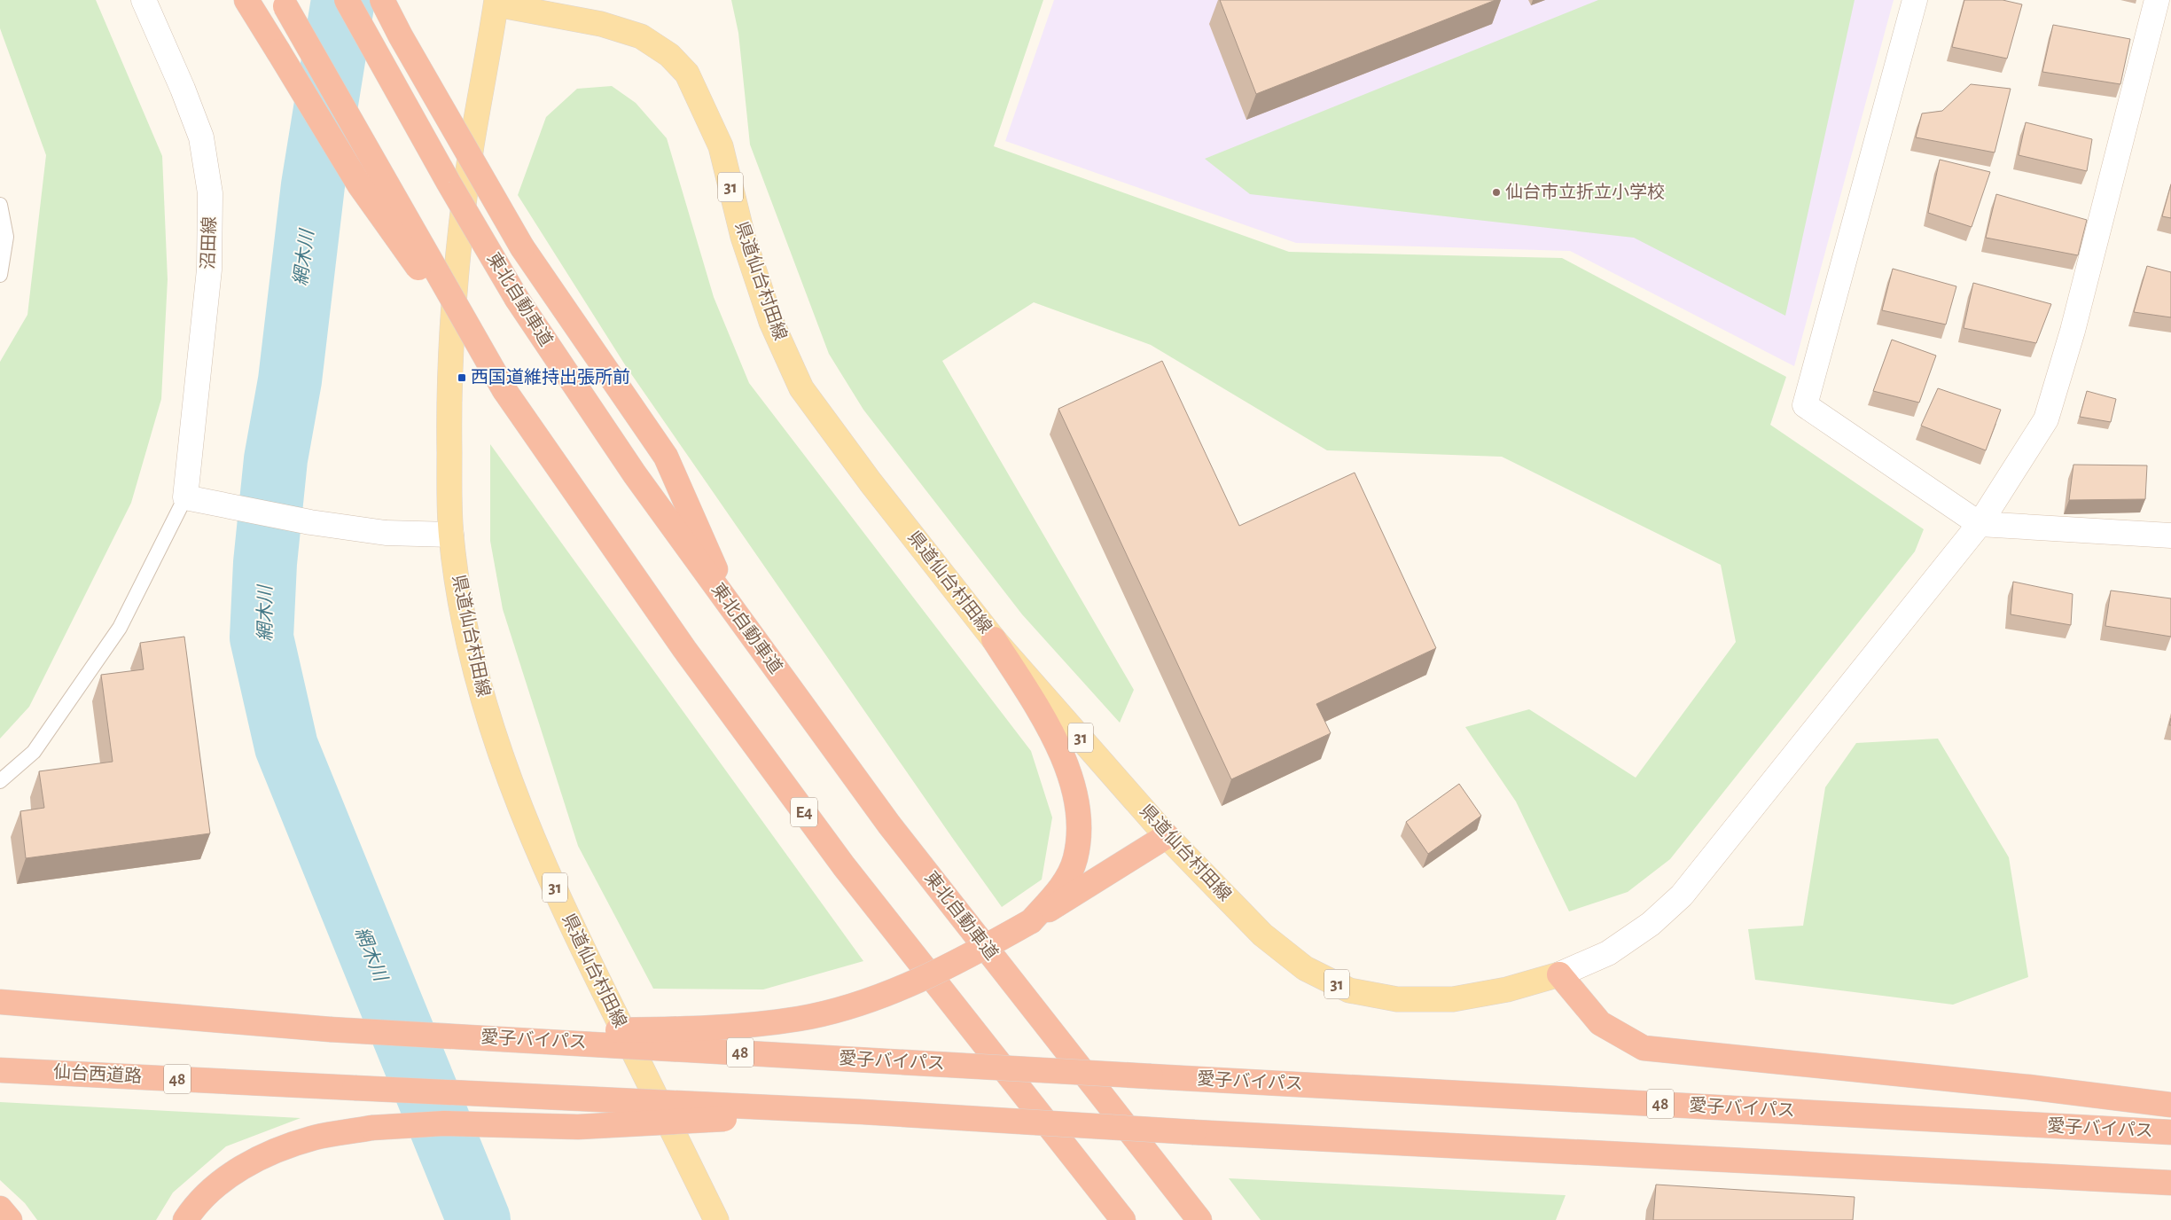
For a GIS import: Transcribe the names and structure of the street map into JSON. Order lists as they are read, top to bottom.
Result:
{
  "streets": {
    "highway": [
      "東北自動車道",
      "E4",
      "愛子バイパス",
      "48",
      "仙台西道路"
    ],
    "main road": ["31", "県道仙台村田線"],
    "street": ["沼田線"]
  },
  "crossings": [
    ["愛子バイパス", "48"],
    ["48", "仙台西道路"]
  ],
  "water": ["網木川"],
  "places": {
    "other": ["仙台市立折立小学校"],
    "transit": ["西国道維持出張所前"]
  }
}
